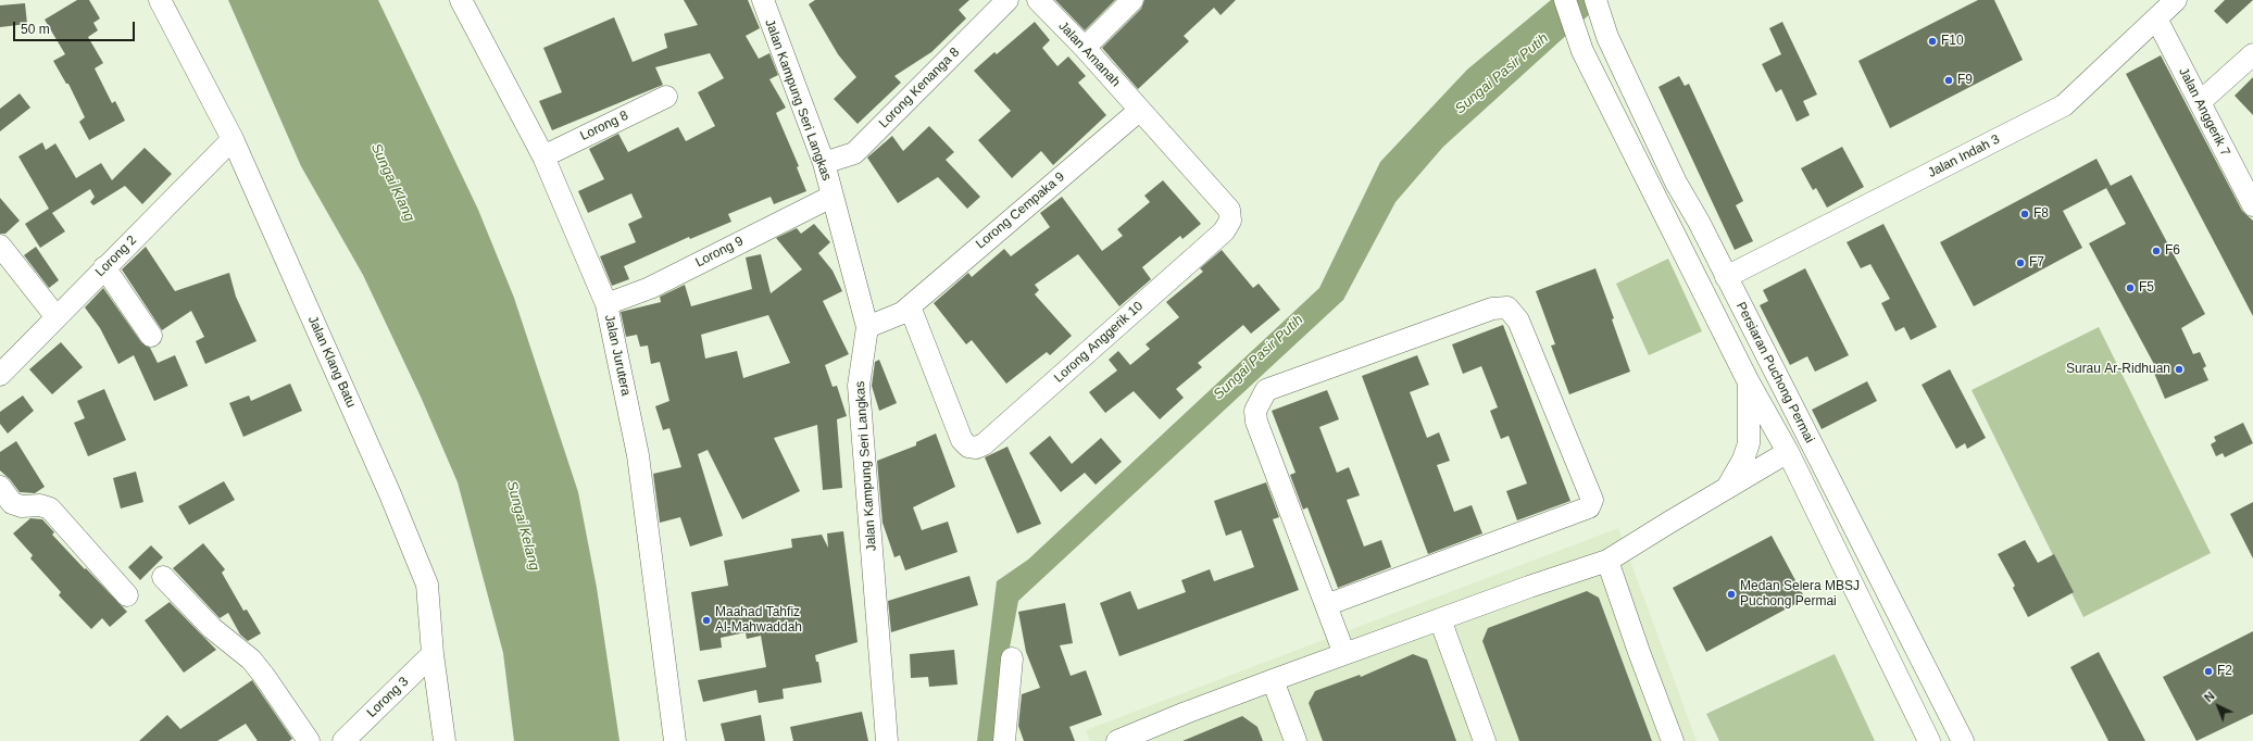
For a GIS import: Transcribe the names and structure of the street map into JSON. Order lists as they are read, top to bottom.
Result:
{
  "streets": {
    "street": [
      "Jalan Amanah",
      "Lorong Kenanga 8",
      "Jalan Kampung Seri Langkas",
      "Jalan Anggerik 7",
      "Lorong 8",
      "Jalan Indah 3",
      "Lorong Cempaka 9",
      "Lorong 9",
      "Lorong 2",
      "Lorong Anggerik 10",
      "Jalan Jurutera",
      "Jalan Klang Batu",
      "Persiaran Puchong Permai",
      "Lorong 3"
    ]
  },
  "crossings": [
    ["Jalan Amanah", "Lorong Cempaka 9"],
    ["Jalan Amanah", "Lorong Anggerik 10"],
    ["Lorong Kenanga 8", "Jalan Kampung Seri Langkas"],
    ["Jalan Kampung Seri Langkas", "Lorong Cempaka 9"],
    ["Jalan Kampung Seri Langkas", "Lorong 9"],
    ["Jalan Kampung Seri Langkas", "Lorong Anggerik 10"],
    ["Jalan Anggerik 7", "Jalan Indah 3"],
    ["Lorong 8", "Jalan Jurutera"],
    ["Jalan Indah 3", "Persiaran Puchong Permai"],
    ["Lorong Cempaka 9", "Lorong Anggerik 10"],
    ["Lorong 9", "Jalan Jurutera"],
    ["Lorong 2", "Jalan Klang Batu"],
    ["Jalan Klang Batu", "Lorong 3"]
  ],
  "water": ["Sungai Pasir Putih", "Sungai Klang", "Sungai Kelang"],
  "places": [
    "F10",
    "F9",
    "F8",
    "F6",
    "F7",
    "F5",
    "Surau Ar-Ridhuan",
    "Medan Selera MBSJ Puchong Permai",
    "Maahad Tahfiz Al-Mahwaddah",
    "F2"
  ],
  "scale_bar": "50 m",
  "north": "top left"
}
